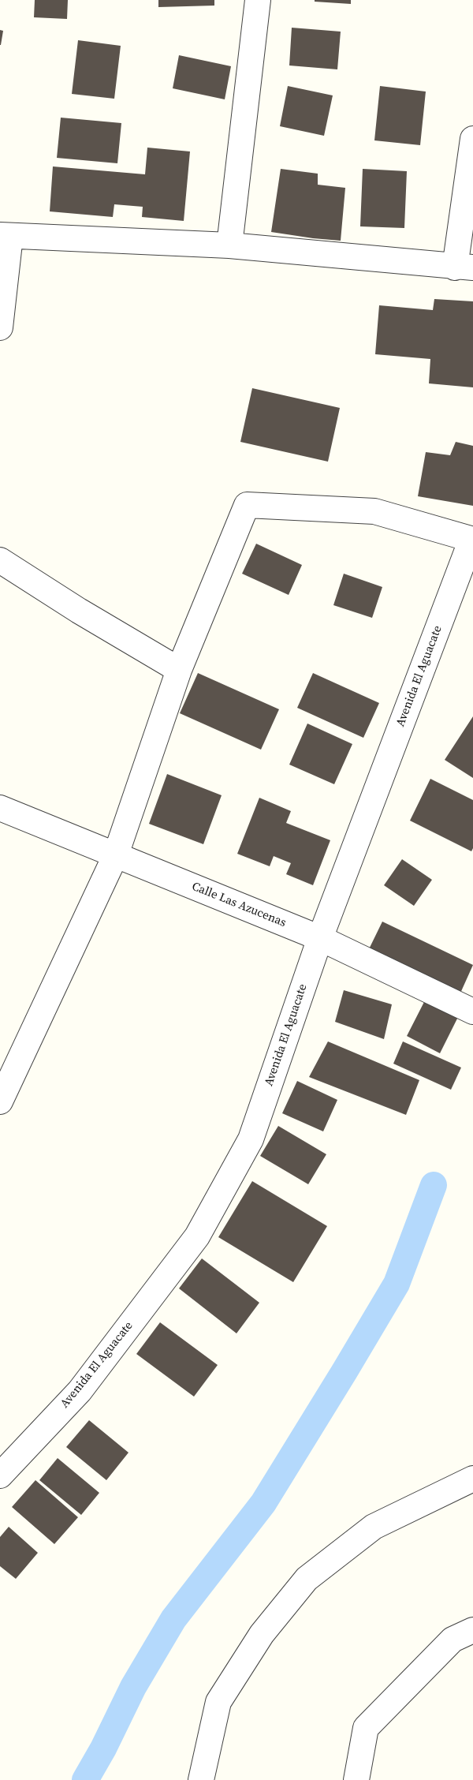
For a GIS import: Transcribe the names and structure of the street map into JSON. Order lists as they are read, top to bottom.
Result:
{
  "streets": {
    "street": ["Avenida El Aguacate", "Calle Las Azucenas"]
  },
  "crossings": [
    ["Avenida El Aguacate", "Calle Las Azucenas"]
  ]
}
